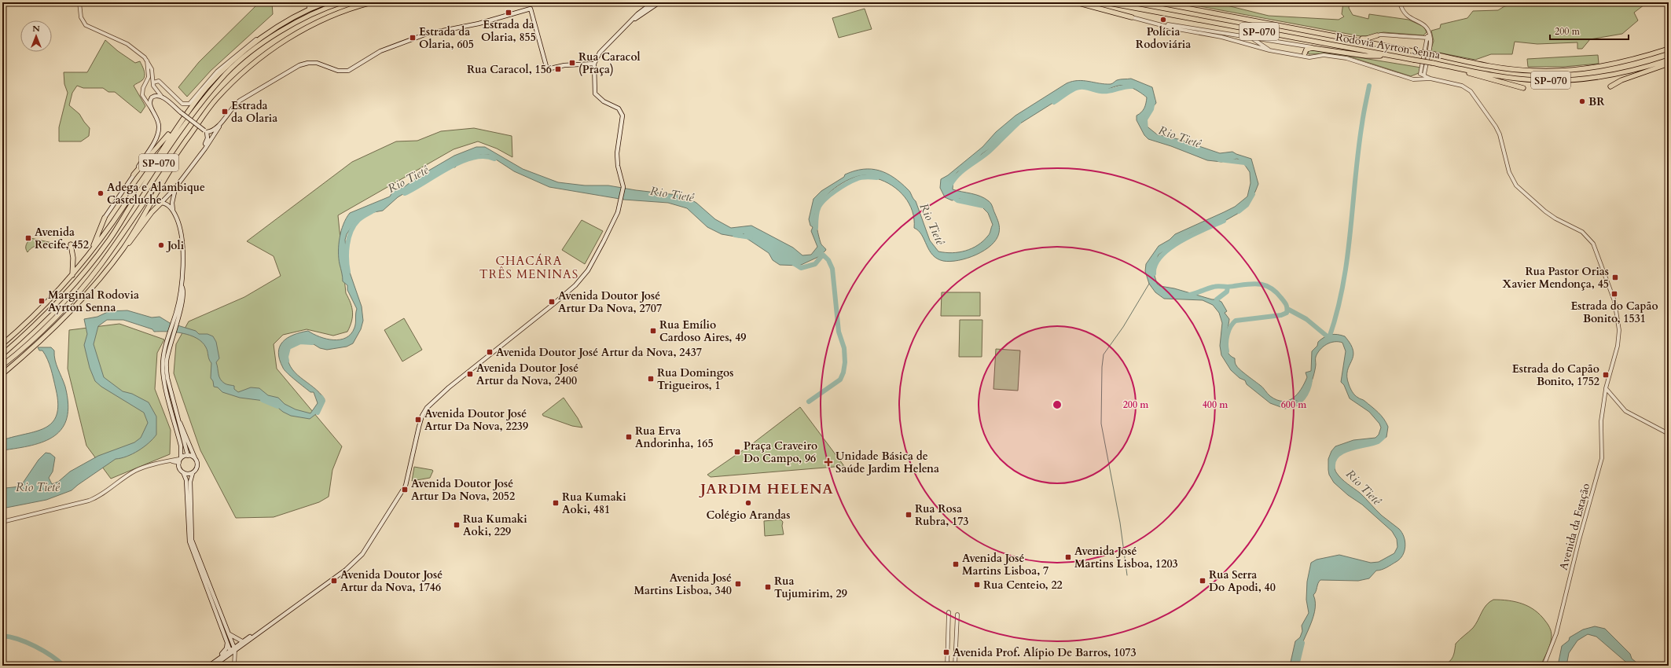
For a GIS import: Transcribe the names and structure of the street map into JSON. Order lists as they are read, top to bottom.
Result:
{
  "streets": {
    "highway": ["SP-070", "Rodovia Ayrton Senna"],
    "street": ["Avenida da Estação"]
  },
  "districts": ["CHACÁRA TRÊS MENINAS", "JARDIM HELENA"],
  "water": ["Rio Tietê"],
  "places": {
    "transit": [
      "Estrada da Olaria, 855",
      "Estrada da Olaria, 605",
      "Rua Caracol (Praça)",
      "Rua Caracol, 156",
      "Estrada da Olaria",
      "Avenida Recife, 452",
      "Rua Pastor Orias Xavier Mendonça, 45",
      "Estrada do Capão Bonito, 1531",
      "Marginal Rodovia Ayrton Senna",
      "Avenida Doutor José Artur Da Nova, 2707",
      "Rua Emílio Cardoso Aires, 49",
      "Avenida Doutor José Artur da Nova, 2437",
      "Avenida Doutor José Artur da Nova, 2400",
      "Estrada do Capão Bonito, 1752",
      "Rua Domingos Trigueiros, 1",
      "Avenida Doutor José Artur Da Nova, 2239",
      "Rua Erva Andorinha, 165",
      "Praça Craveiro Do Campo, 96",
      "Avenida Doutor José Artur Da Nova, 2052",
      "Rua Kumaki Aoki, 481",
      "Rua Rosa Rubra, 173",
      "Rua Kumaki Aoki, 229",
      "Avenida José Martins Lisboa, 1203",
      "Avenida José Martins Lisboa, 7",
      "Avenida Doutor José Artur da Nova, 1746",
      "Rua Serra Do Apodi, 40",
      "Avenida José Martins Lisboa, 340",
      "Rua Centeio, 22",
      "Rua Tujumirim, 29",
      "Avenida Prof. Alípio De Barros, 1073"
    ],
    "other": [
      "Polícia Rodoviária",
      "BR",
      "Adega e Alambique Casteluche",
      "Joli",
      "Colégio Arandas"
    ],
    "health": ["Unidade Básica de Saúde Jardim Helena"]
  },
  "scale_bar": "200 m",
  "north": "top",
  "rings": ["200 m", "400 m", "600 m"]
}
